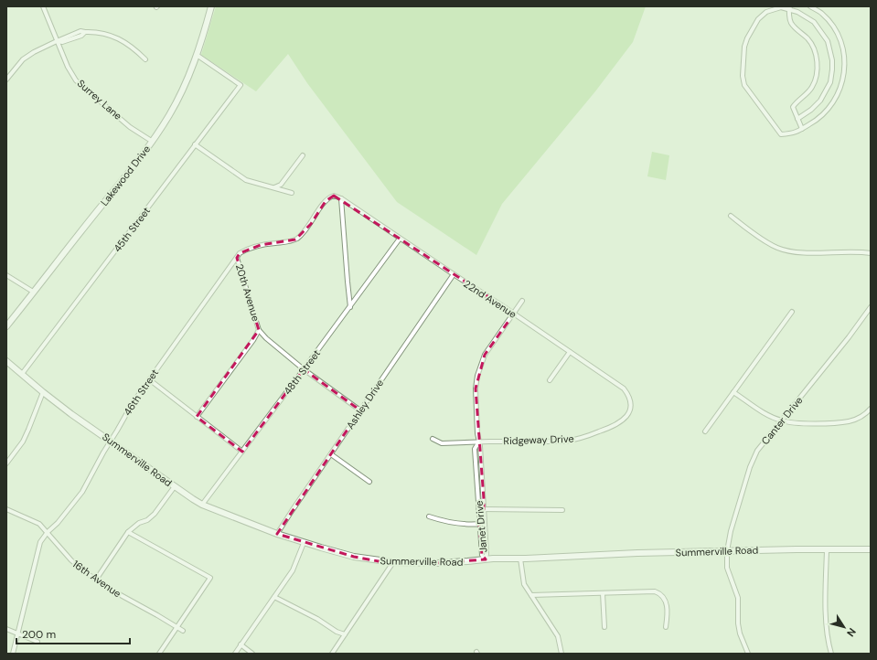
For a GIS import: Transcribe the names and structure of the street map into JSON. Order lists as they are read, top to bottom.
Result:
{
  "streets": {
    "main road": ["Lakewood Drive", "Summerville Road"],
    "street": [
      "Surrey Lane",
      "45th Street",
      "20th Avenue",
      "22nd Avenue",
      "48th Street",
      "46th Street",
      "Ashley Drive",
      "Canter Drive",
      "Ridgeway Drive",
      "Janet Drive",
      "16th Avenue"
    ]
  },
  "crossings": [
    ["Surrey Lane", "Lakewood Drive"],
    ["Lakewood Drive", "45th Street"],
    ["45th Street", "Summerville Road"],
    ["20th Avenue", "48th Street"],
    ["20th Avenue", "46th Street"],
    ["20th Avenue", "Ashley Drive"],
    ["22nd Avenue", "48th Street"],
    ["22nd Avenue", "46th Street"],
    ["22nd Avenue", "Ashley Drive"],
    ["22nd Avenue", "Ridgeway Drive"],
    ["22nd Avenue", "Janet Drive"],
    ["48th Street", "Summerville Road"],
    ["46th Street", "Summerville Road"],
    ["46th Street", "16th Avenue"],
    ["Ashley Drive", "Summerville Road"],
    ["Canter Drive", "Summerville Road"],
    ["Ridgeway Drive", "Janet Drive"],
    ["Summerville Road", "Janet Drive"]
  ],
  "scale_bar": "200 m",
  "north": "bottom right"
}
